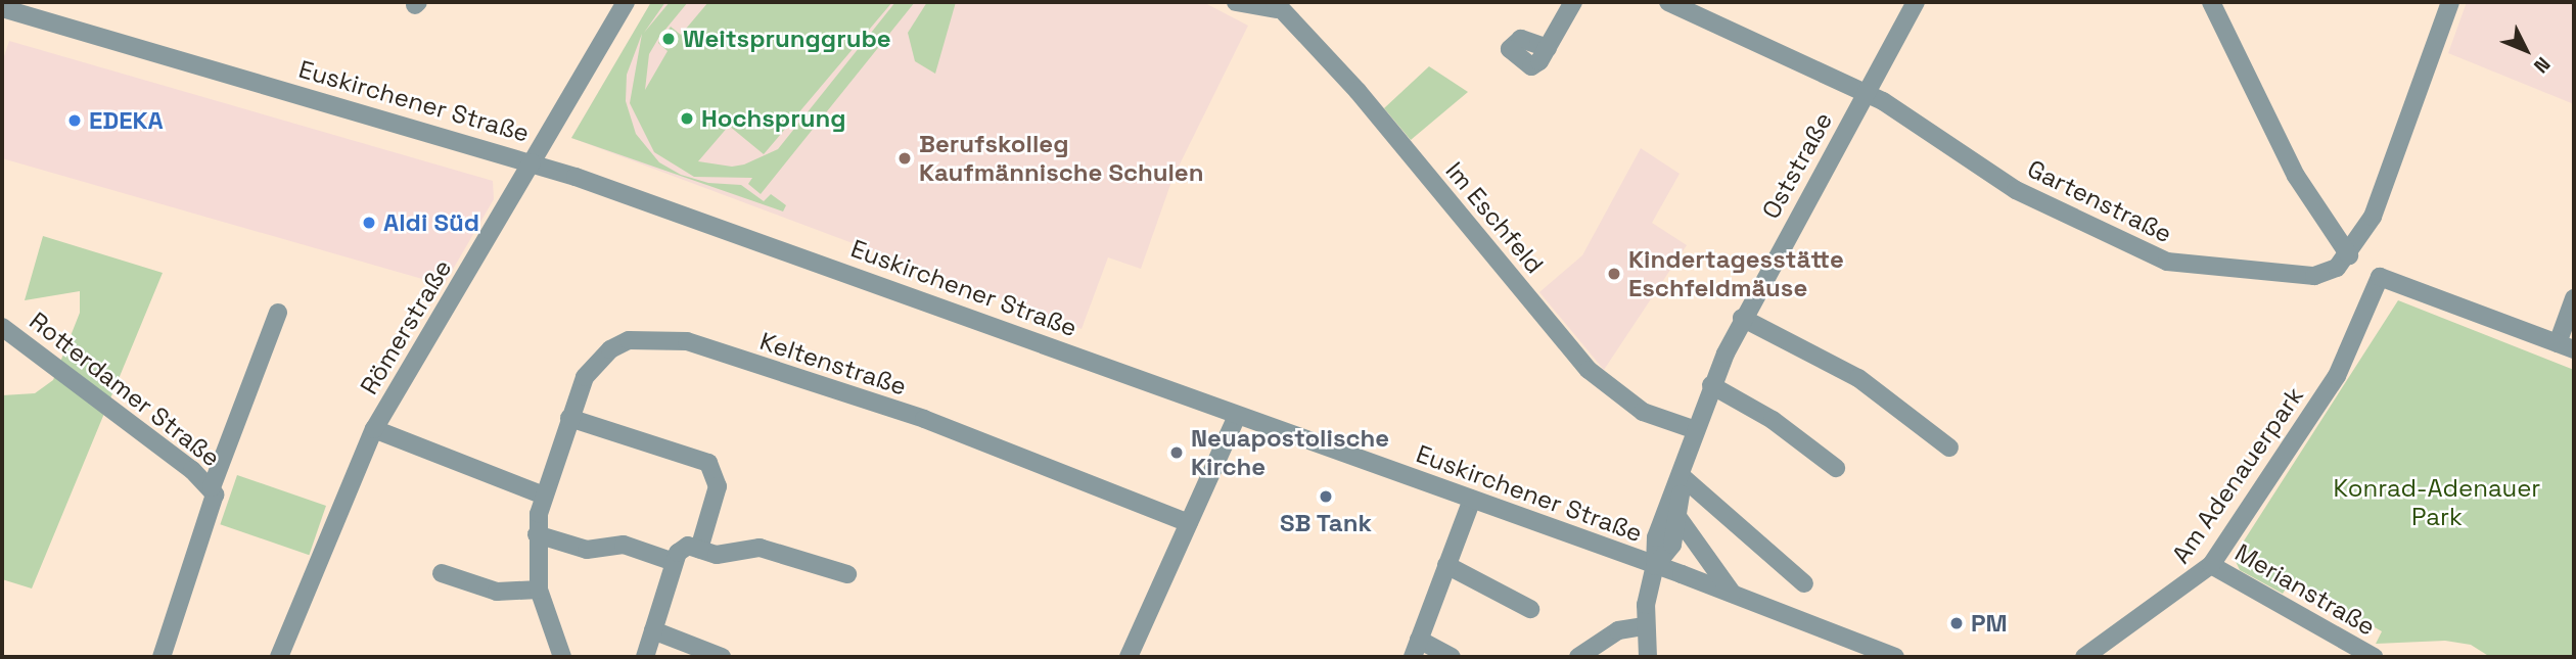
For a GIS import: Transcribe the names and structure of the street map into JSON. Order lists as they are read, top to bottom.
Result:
{
  "streets": {
    "street": [
      "Euskirchener Straße",
      "Oststraße",
      "Gartenstraße",
      "Im Eschfeld",
      "Römerstraße",
      "Keltenstraße",
      "Rotterdamer Straße",
      "Am Adenauerpark",
      "Merianstraße"
    ]
  },
  "crossings": [
    ["Euskirchener Straße", "Oststraße"],
    ["Euskirchener Straße", "Römerstraße"],
    ["Oststraße", "Gartenstraße"],
    ["Oststraße", "Im Eschfeld"],
    ["Am Adenauerpark", "Merianstraße"]
  ],
  "parks": ["Konrad-Adenauer Park"],
  "places": [
    "Weitsprunggrube",
    "Hochsprung",
    "EDEKA",
    "Berufskolleg Kaufmännische Schulen",
    "Aldi Süd",
    "Kindertagesstätte Eschfeldmäuse",
    "Neuapostolische Kirche",
    "SB Tank",
    "PM"
  ],
  "north": "bottom right"
}
